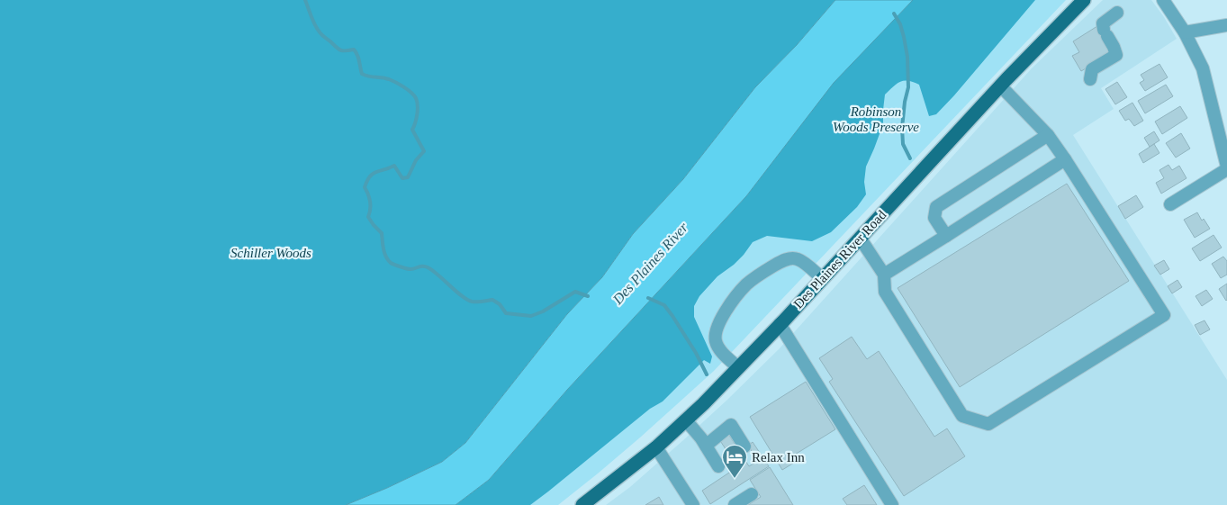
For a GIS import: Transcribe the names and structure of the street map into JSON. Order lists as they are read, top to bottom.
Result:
{
  "streets": {
    "main road": ["Des Plaines River Road"]
  },
  "water": ["Des Plaines River"],
  "parks": ["Robinson Woods Preserve", "Schiller Woods"],
  "places": {
    "hotel": ["Relax Inn"]
  }
}
